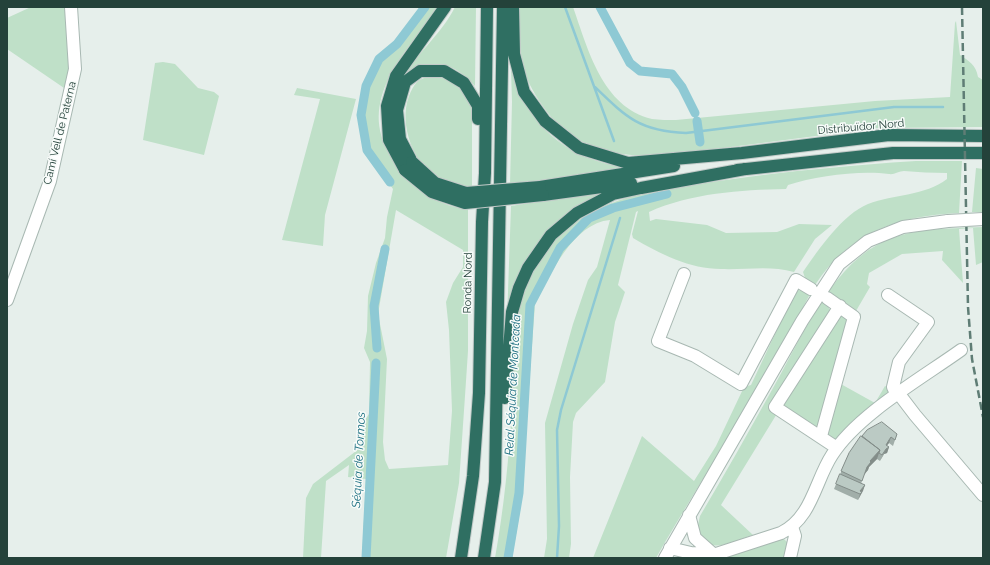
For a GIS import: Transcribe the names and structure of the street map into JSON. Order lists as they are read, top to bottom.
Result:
{
  "streets": {
    "highway": ["Distribuïdor Nord", "Ronda Nord"],
    "street": ["Camí Vell de Paterna"]
  },
  "water": ["Reial Séquia de Montcada", "Séquia de Tormos"]
}
